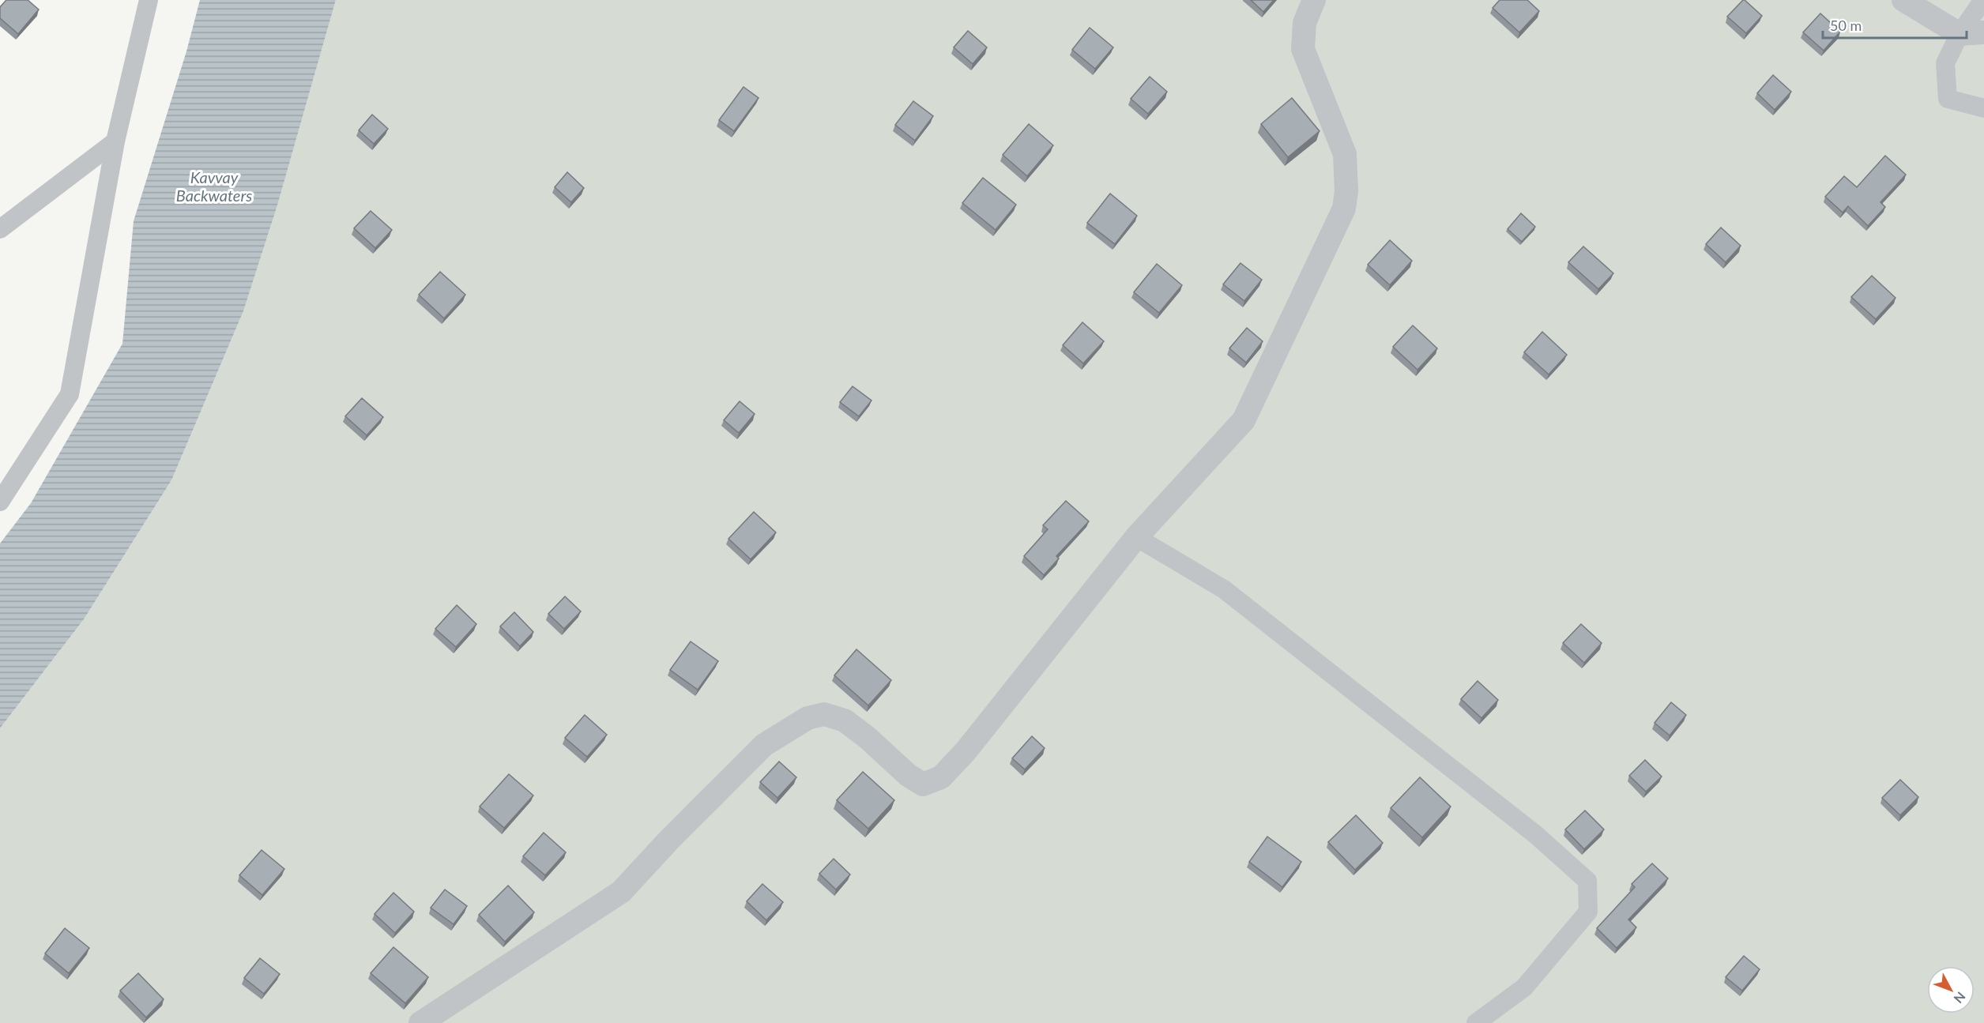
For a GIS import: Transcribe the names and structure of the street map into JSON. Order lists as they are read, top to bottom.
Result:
{
  "water": ["Kavvay Backwaters"],
  "scale_bar": "50 m",
  "north": "bottom right"
}
